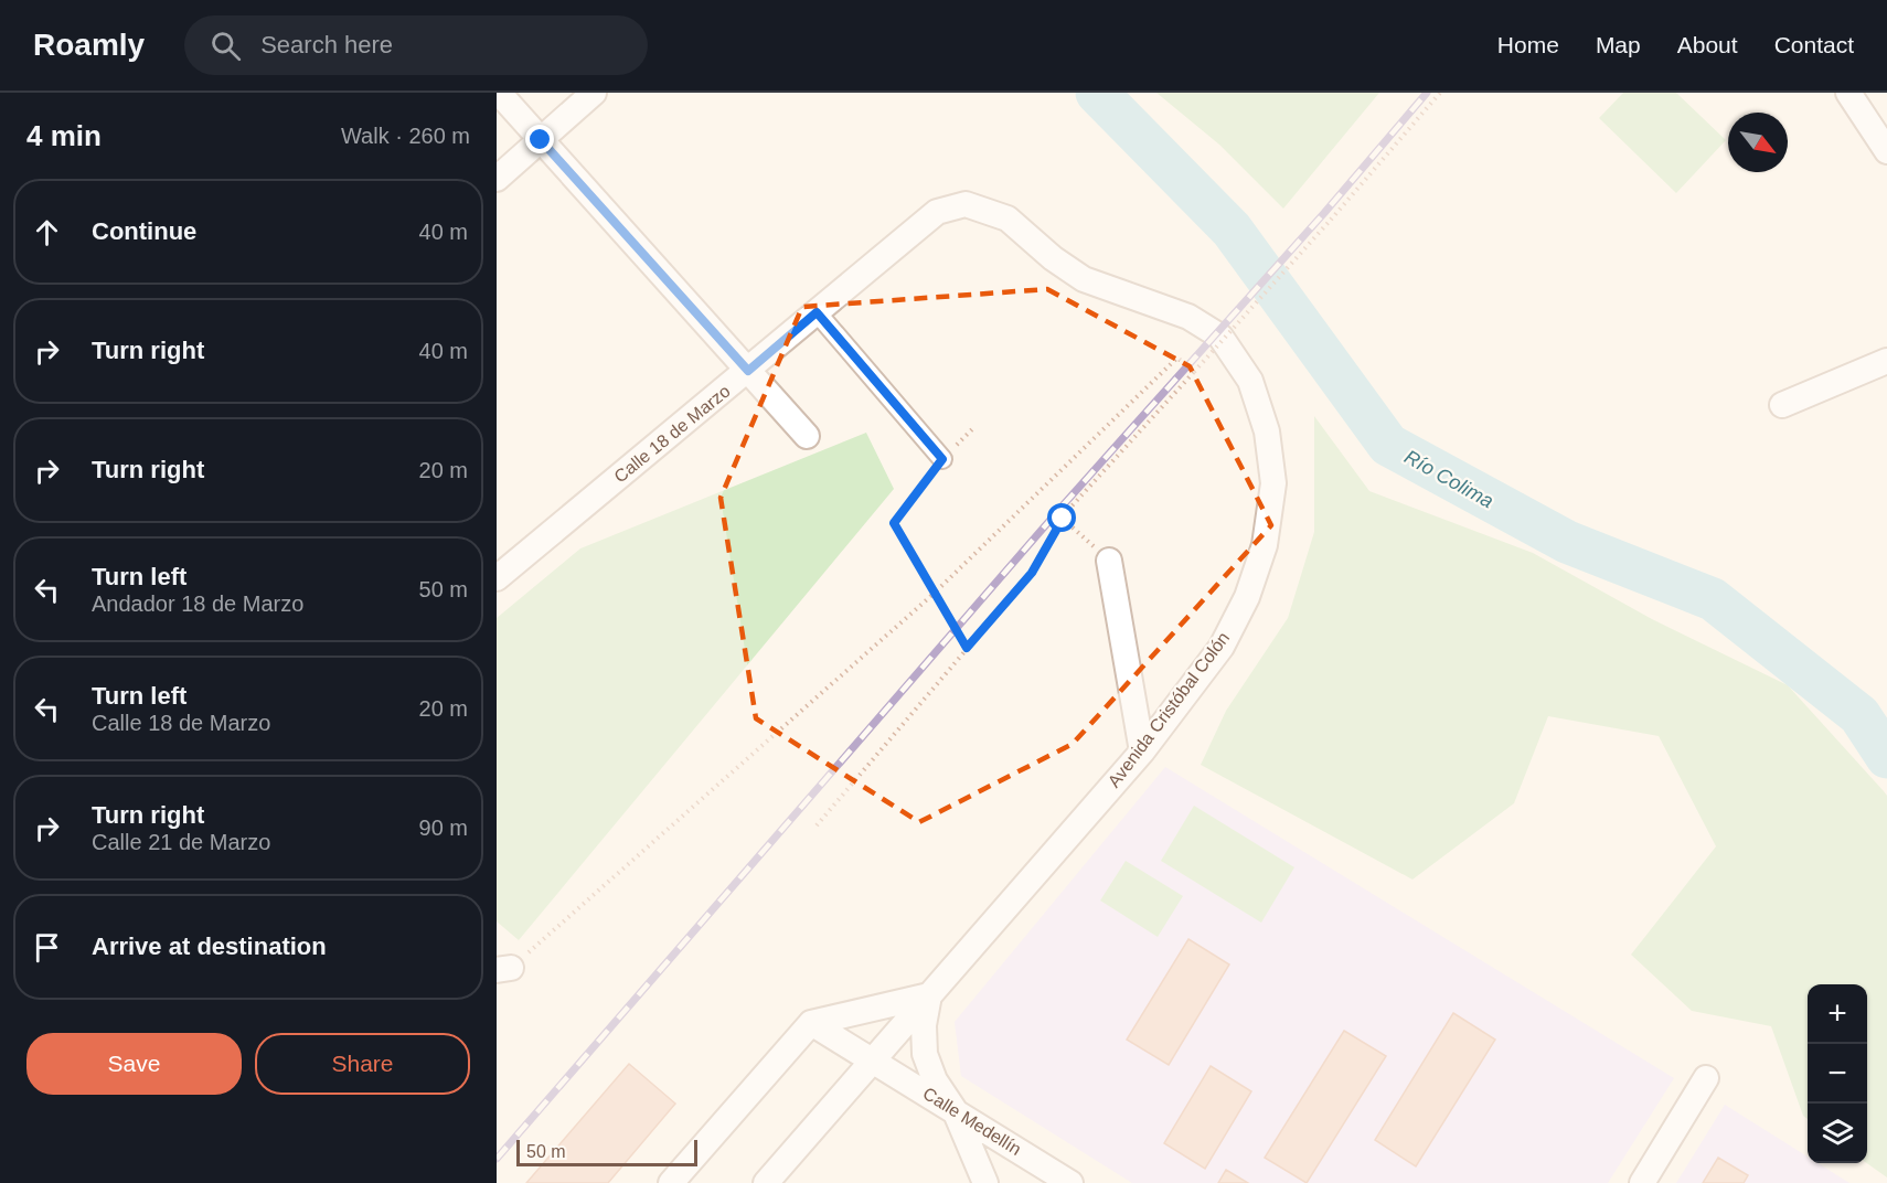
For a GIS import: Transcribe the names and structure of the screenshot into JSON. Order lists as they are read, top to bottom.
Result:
{
  "streets": {
    "street": ["Calle 18 de Marzo", "Avenida Cristóbal Colón", "Calle Medellín"]
  },
  "crossings": [
    ["Calle 18 de Marzo", "Avenida Cristóbal Colón"],
    ["Avenida Cristóbal Colón", "Calle Medellín"]
  ],
  "water": ["Río Colima"],
  "scale_bar": "50 m",
  "north": "bottom right",
  "page": {
    "header": "Roamly",
    "search": "Search here",
    "nav": [
      "Home",
      "Map",
      "About",
      "Contact"
    ],
    "heading": ["4 min", "Walk · 260 m"],
    "list": [
      ["Continue", "40 m"],
      ["Turn right", "40 m"],
      ["Turn right", "20 m"],
      ["Turn left", "Andador 18 de Marzo", "50 m"],
      ["Turn left", "Calle 18 de Marzo", "20 m"],
      ["Turn right", "Calle 21 de Marzo", "90 m"],
      "Arrive at destination"
    ],
    "map_buttons": ["+", "−"],
    "buttons": ["Save", "Share"],
    "scale": "50 m"
  }
}
